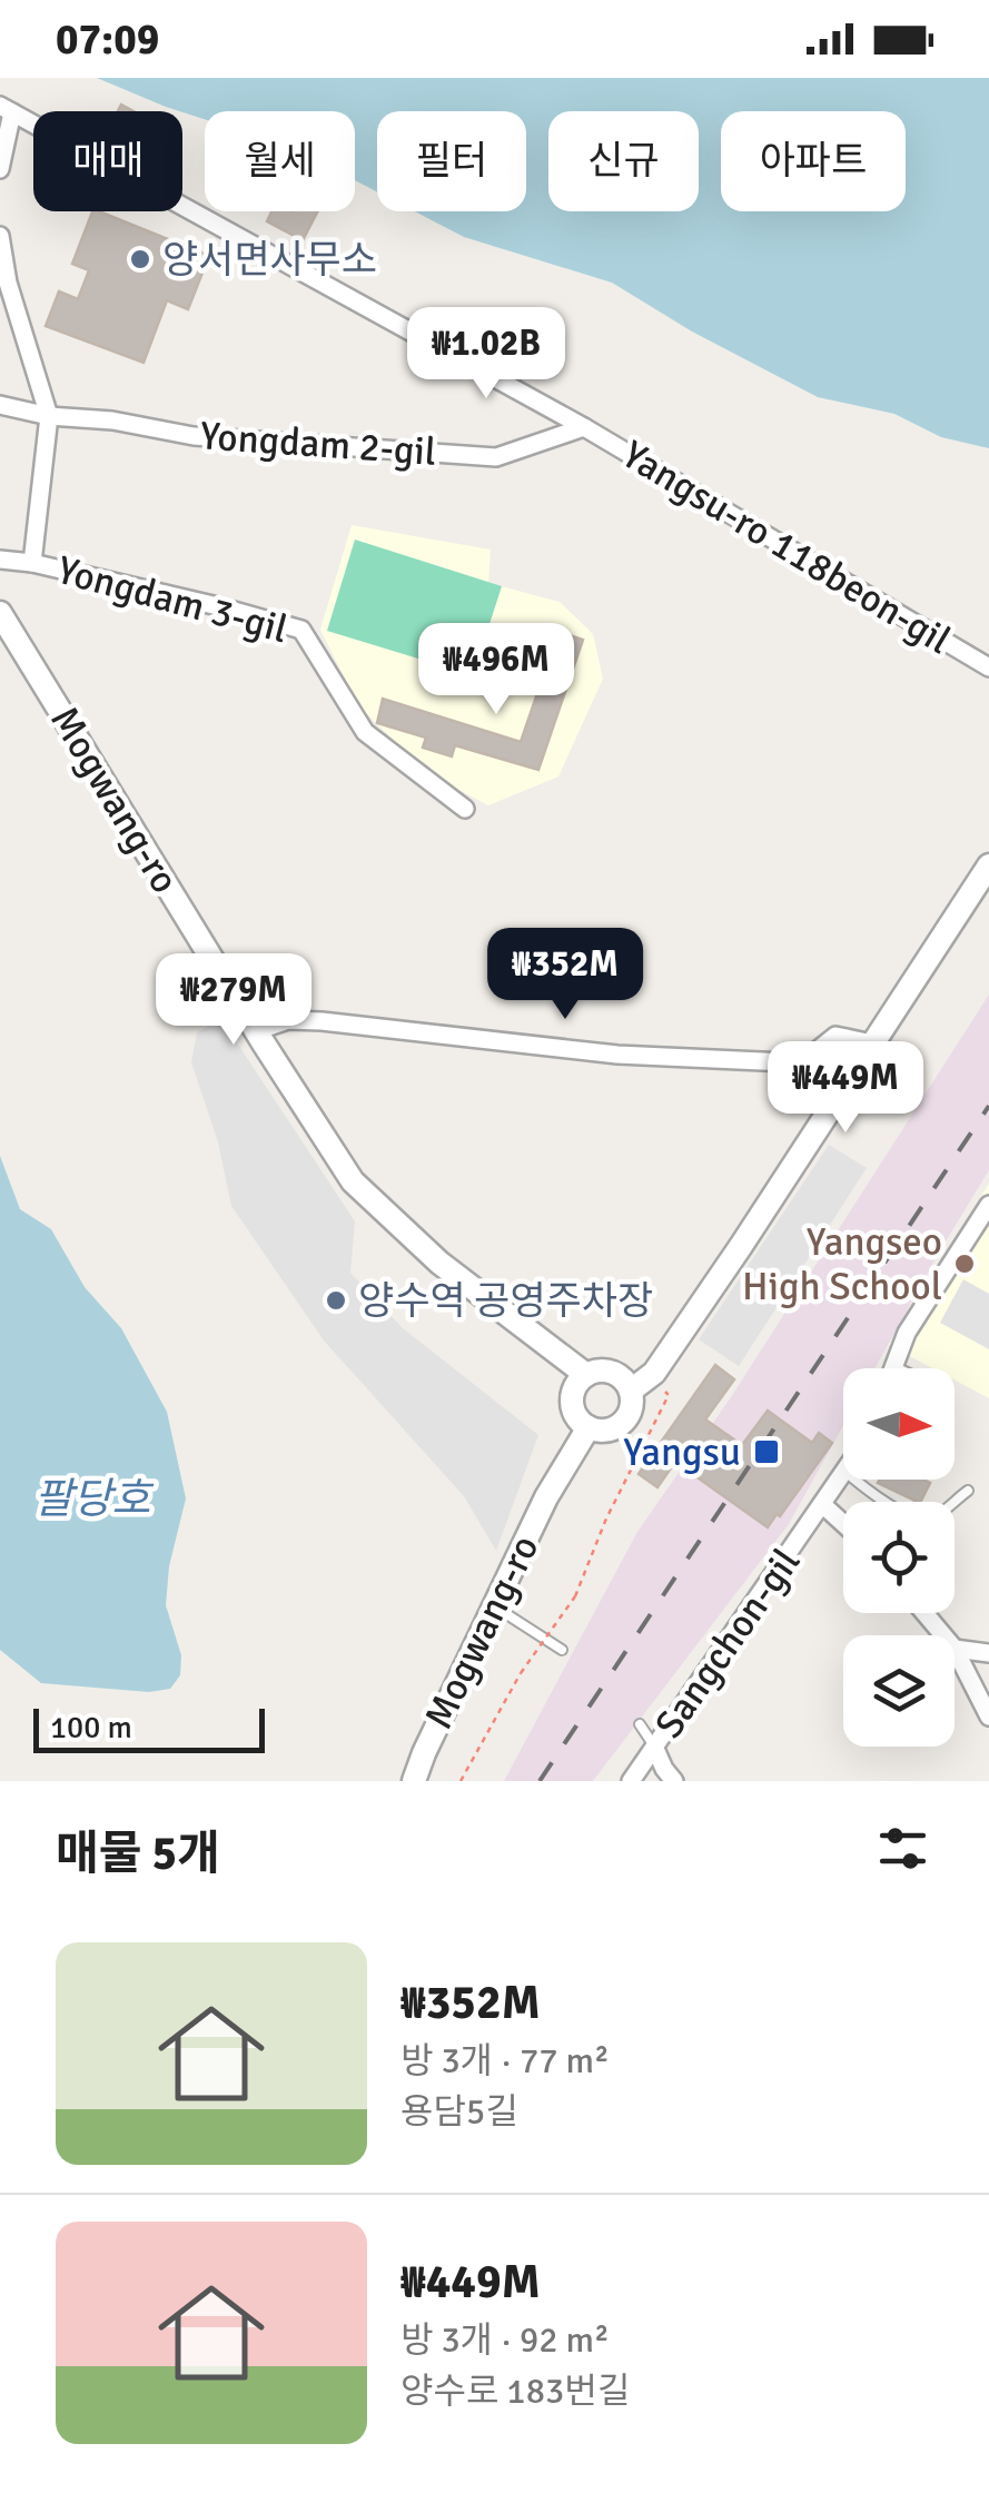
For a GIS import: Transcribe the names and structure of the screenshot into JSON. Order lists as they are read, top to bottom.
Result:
{
  "streets": {
    "street": [
      "Yongdam 2-gil",
      "Yangsu-ro 118beon-gil",
      "Yongdam 3-gil",
      "Mogwang-ro",
      "Sangchon-gil"
    ]
  },
  "crossings": [
    ["Yongdam 2-gil", "Yangsu-ro 118beon-gil"]
  ],
  "water": ["팔당호"],
  "places": {
    "other": ["양서면사무소", "Yangseo High School", "양수역 공영주차장"],
    "transit": ["Yangsu"]
  },
  "scale_bar": "100 m",
  "north": "right",
  "page": {
    "status": "07:09",
    "chip": [
      "매매",
      "월세",
      "필터",
      "신규",
      "아파트"
    ],
    "price": [
      "₩1.02B",
      "₩496M",
      "₩352M",
      "₩279M",
      "₩449M"
    ],
    "scale": "100 m",
    "heading": "매물 5개",
    "list": [
      {
        "name": "₩352M",
        "note": "방 3개 · 77 m² · 용담5길"
      },
      {
        "name": "₩449M",
        "note": "방 3개 · 92 m² · 양수로 183번길"
      }
    ]
  }
}
